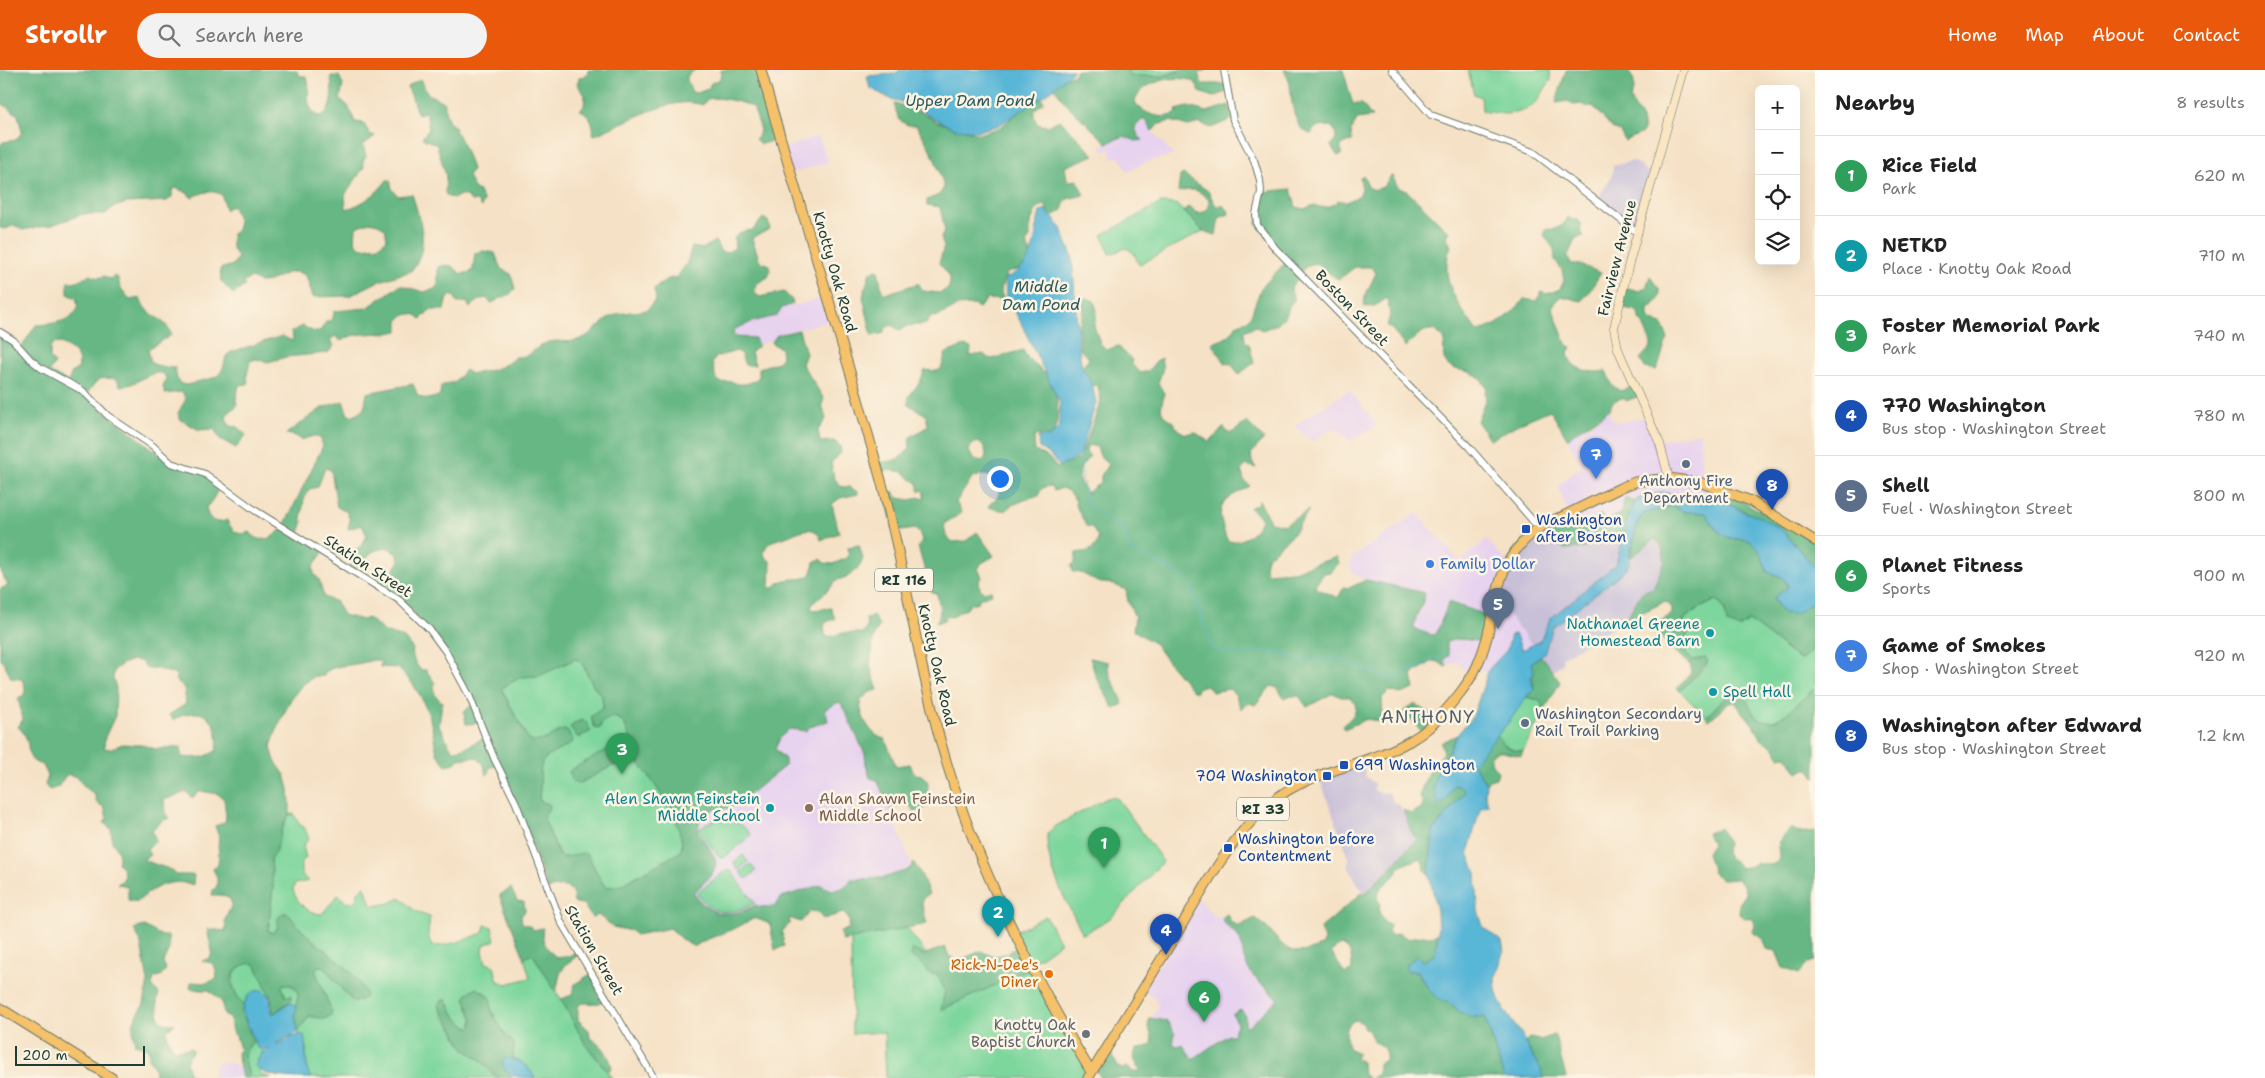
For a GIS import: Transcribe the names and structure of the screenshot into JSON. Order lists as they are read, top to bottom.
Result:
{
  "streets": {
    "main road": [
      "Fairview Avenue",
      "Knotty Oak Road",
      "RI 116",
      "RI 33"
    ],
    "street": ["Boston Street", "Station Street"]
  },
  "crossings": [
    ["Fairview Avenue", "RI 33"],
    ["Knotty Oak Road", "RI 33"],
    ["Boston Street", "RI 33"]
  ],
  "districts": ["ANTHONY"],
  "water": ["Upper Dam Pond", "Middle Dam Pond"],
  "places": {
    "other": [
      "Anthony Fire Department",
      "Family Dollar",
      "Nathanael Greene Homestead Barn",
      "Spell Hall",
      "Washington Secondary Rail Trail Parking",
      "Alen Shawn Feinstein Middle School",
      "Alan Shawn Feinstein Middle School",
      "Rick-N-Dee's Diner",
      "Knotty Oak Baptist Church"
    ],
    "transit": [
      "Washington after Boston",
      "699 Washington",
      "704 Washington",
      "Washington before Contentment"
    ]
  },
  "scale_bar": "200 m",
  "page": {
    "header": "Strollr",
    "search": "Search here",
    "nav": [
      "Home",
      "Map",
      "About",
      "Contact"
    ],
    "heading": ["Nearby", "8 results"],
    "map_buttons": ["+", "−"],
    "list": [
      {
        "mark": "1",
        "name": "Rice Field",
        "note": "Park",
        "value": "620 m"
      },
      {
        "mark": "2",
        "name": "NETKD",
        "note": "Place · Knotty Oak Road",
        "value": "710 m"
      },
      {
        "mark": "3",
        "name": "Foster Memorial Park",
        "note": "Park",
        "value": "740 m"
      },
      {
        "mark": "4",
        "name": "770 Washington",
        "note": "Bus stop · Washington Street",
        "value": "780 m"
      },
      {
        "mark": "5",
        "name": "Shell",
        "note": "Fuel · Washington Street",
        "value": "800 m"
      },
      {
        "mark": "6",
        "name": "Planet Fitness",
        "note": "Sports",
        "value": "900 m"
      },
      {
        "mark": "7",
        "name": "Game of Smokes",
        "note": "Shop · Washington Street",
        "value": "920 m"
      },
      {
        "mark": "8",
        "name": "Washington after Edward",
        "note": "Bus stop · Washington Street",
        "value": "1.2 km"
      }
    ],
    "pins": [
      "7",
      "8",
      "5",
      "3",
      "1",
      "2",
      "4",
      "6"
    ],
    "scale": "200 m"
  }
}
